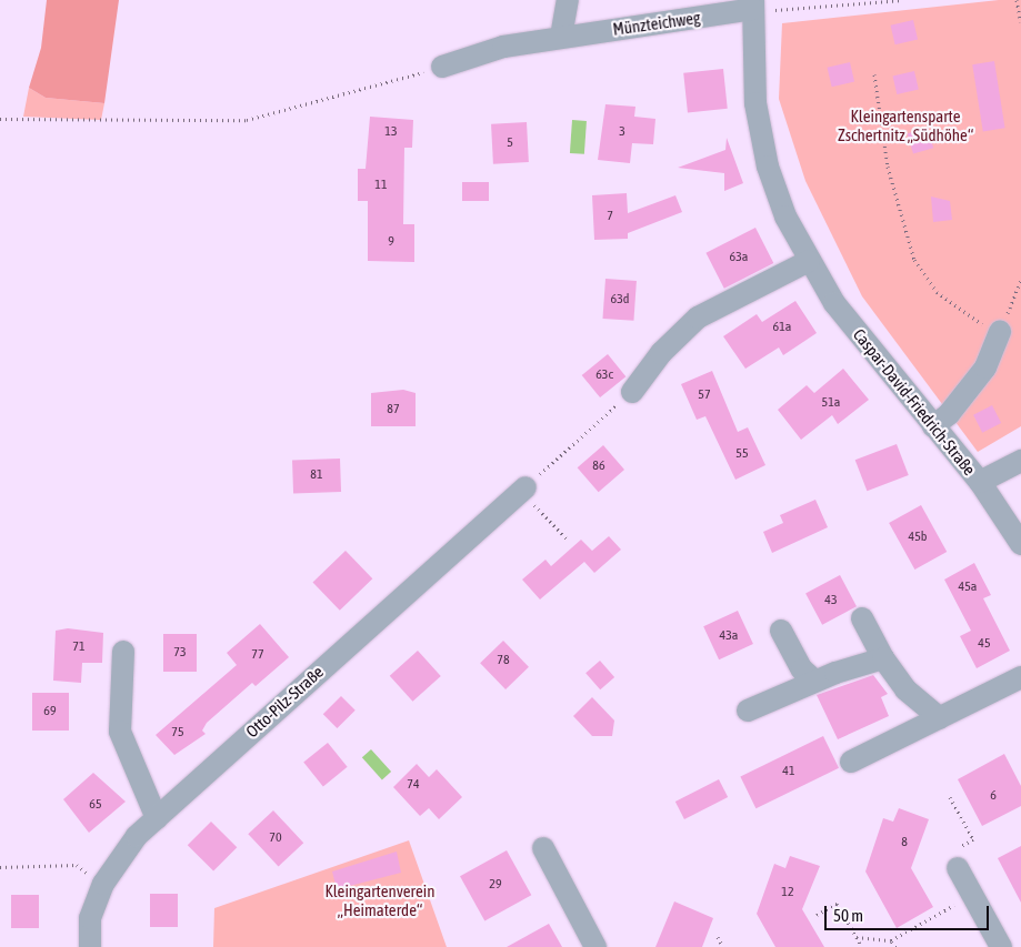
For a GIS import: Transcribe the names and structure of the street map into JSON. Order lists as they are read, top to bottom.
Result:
{
  "streets": {
    "street": ["Münzteichweg", "Caspar-David-Friedrich-Straße", "Otto-Pilz-Straße"]
  },
  "crossings": [
    ["Münzteichweg", "Caspar-David-Friedrich-Straße"]
  ],
  "parks": ["Kleingartensparte Zschertnitz „Südhöhe“", "Kleingartenverein „Heimaterde“"],
  "house_numbers": [
    "13",
    "3",
    "5",
    "11",
    "7",
    "9",
    "63a",
    "63d",
    "61a",
    "63c",
    "57",
    "51a",
    "87",
    "55",
    "86",
    "81",
    "45b",
    "45a",
    "43",
    "43a",
    "45",
    "71",
    "73",
    "77",
    "78",
    "69",
    "75",
    "41",
    "74",
    "6",
    "65",
    "70",
    "8",
    "29",
    "12"
  ],
  "scale_bar": "50 m"
}
